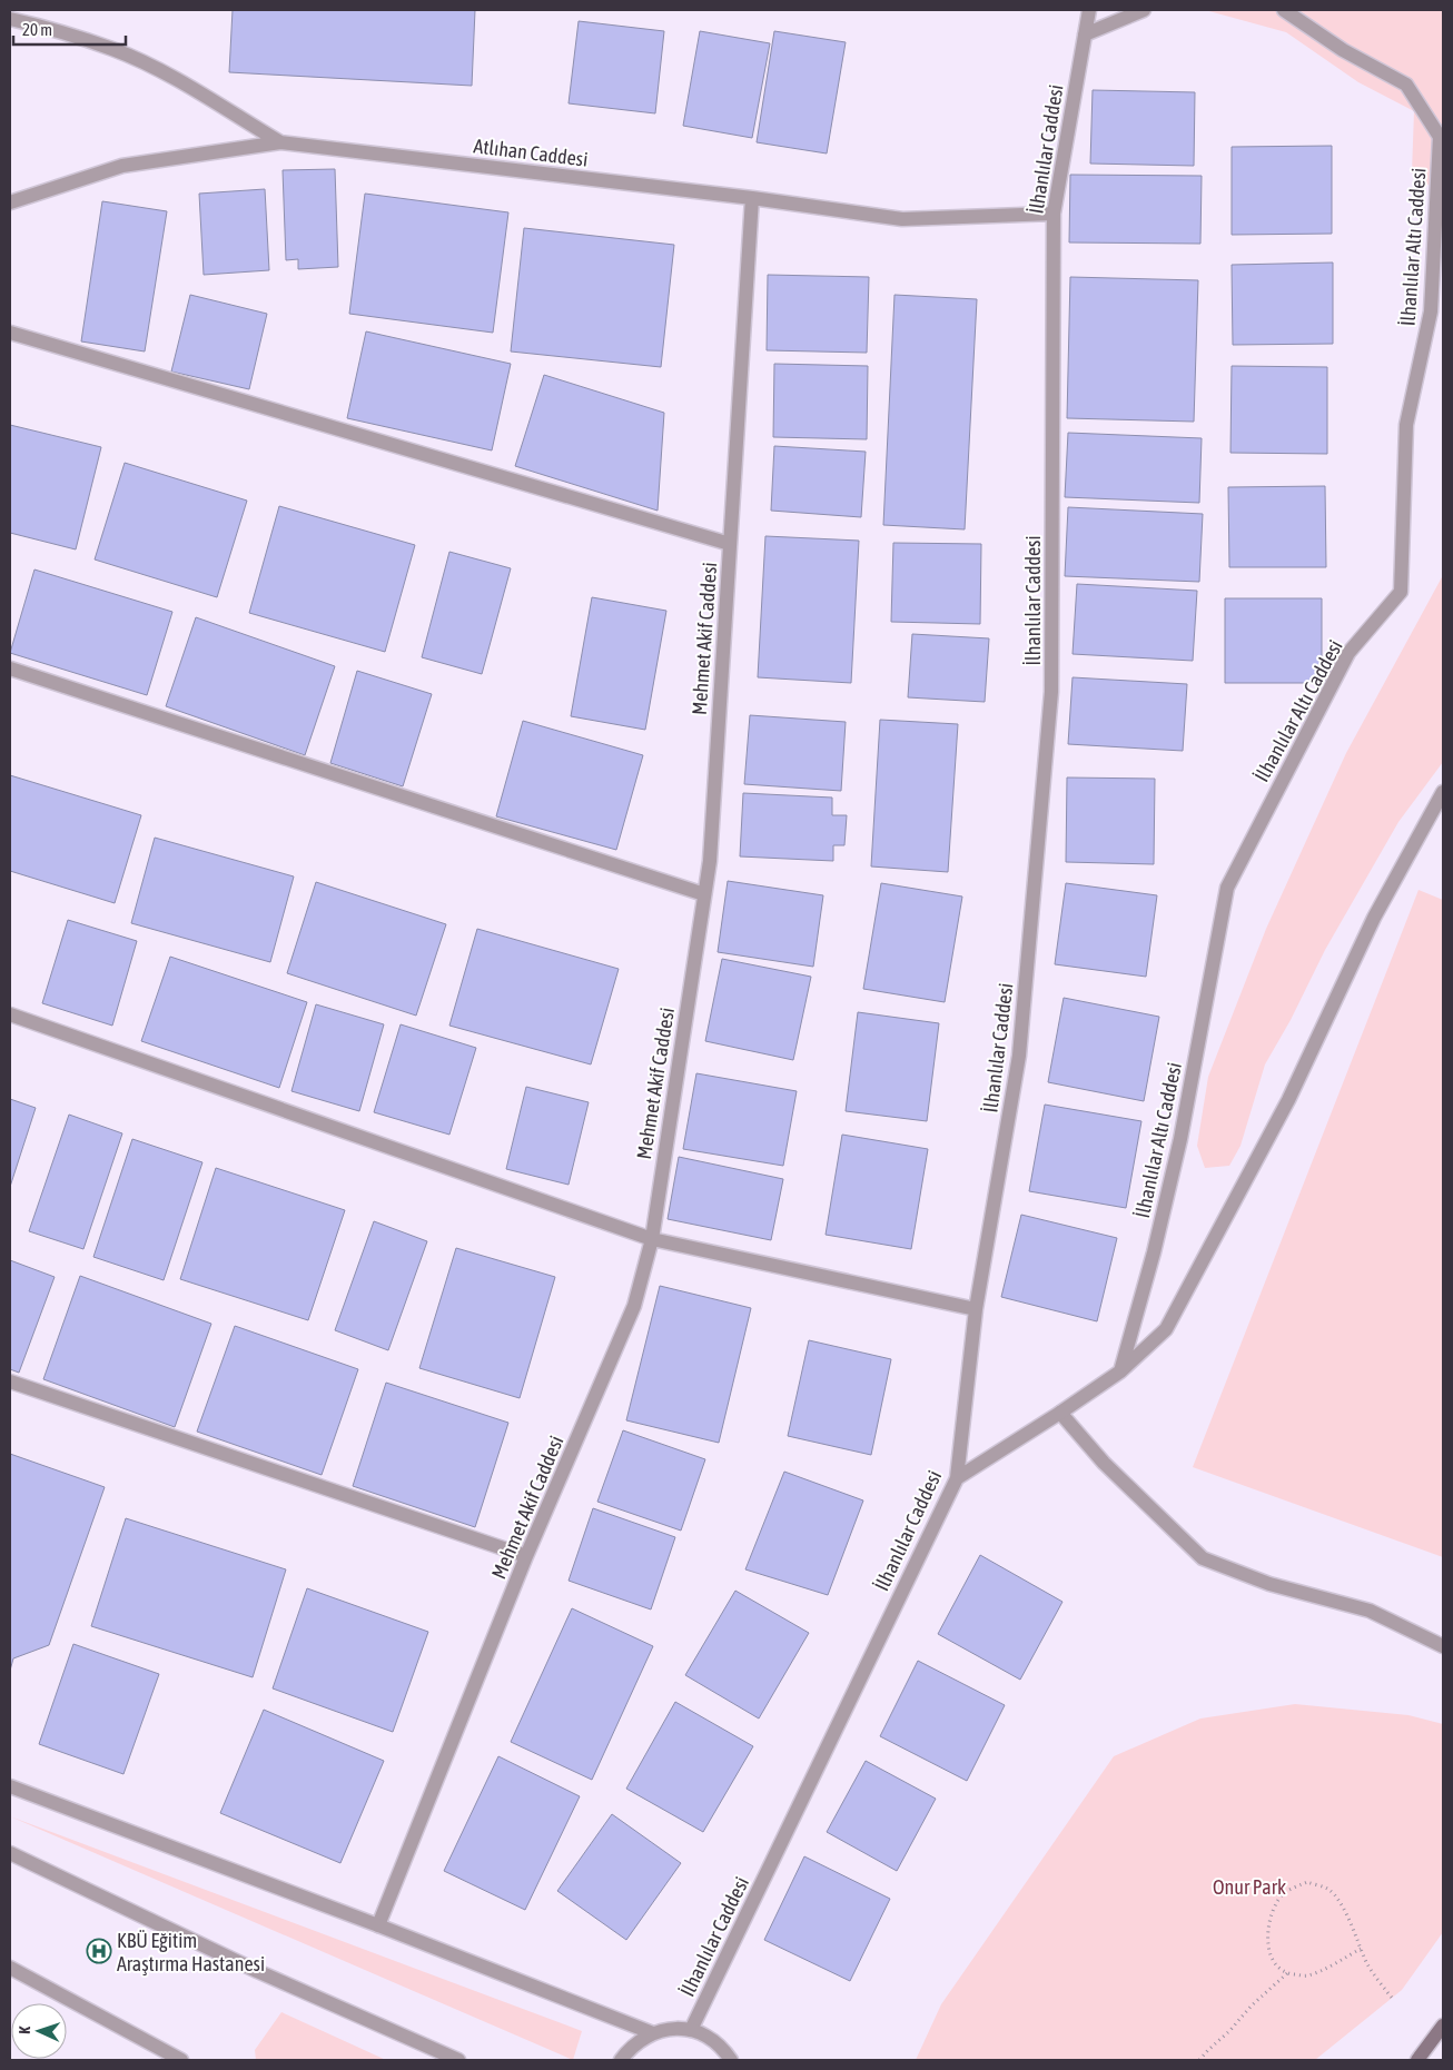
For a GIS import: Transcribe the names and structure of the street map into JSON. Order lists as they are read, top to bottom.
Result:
{
  "streets": {
    "street": [
      "İlhanlılar Caddesi",
      "Atlıhan Caddesi",
      "İlhanlılar Altı Caddesi",
      "Mehmet Akif Caddesi"
    ]
  },
  "crossings": [
    ["İlhanlılar Caddesi", "Atlıhan Caddesi"],
    ["Atlıhan Caddesi", "Mehmet Akif Caddesi"]
  ],
  "parks": ["Onur Park"],
  "places": {
    "hospital": ["KBÜ Eğitim Araştırma Hastanesi"]
  },
  "scale_bar": "20 m",
  "north": "left"
}
